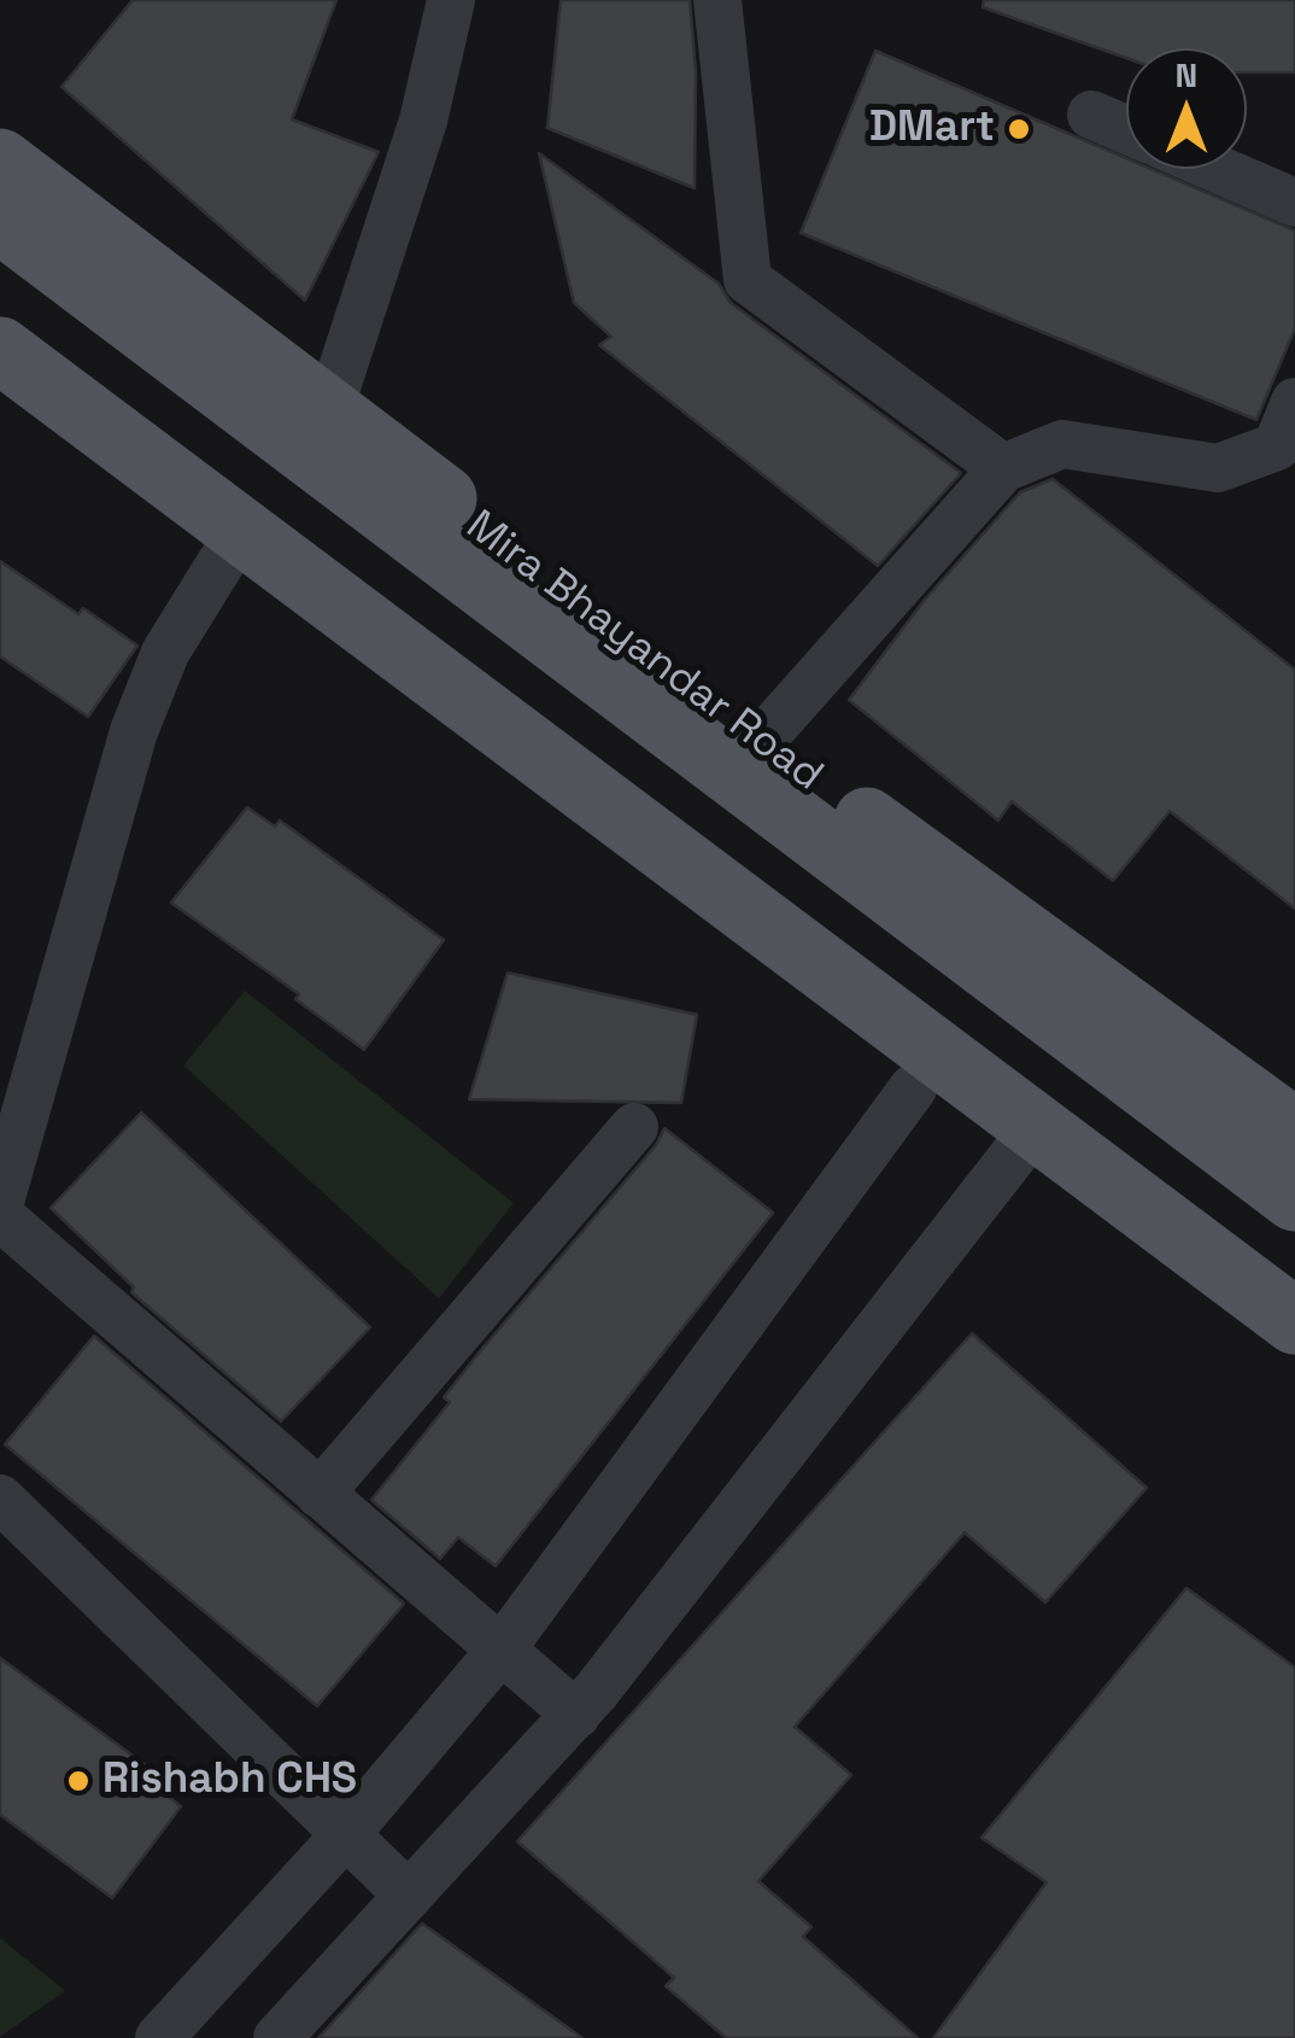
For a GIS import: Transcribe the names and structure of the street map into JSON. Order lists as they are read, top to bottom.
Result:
{
  "streets": {
    "main road": ["Mira Bhayandar Road"]
  },
  "places": ["DMart", "Rishabh CHS"],
  "north": "top"
}
